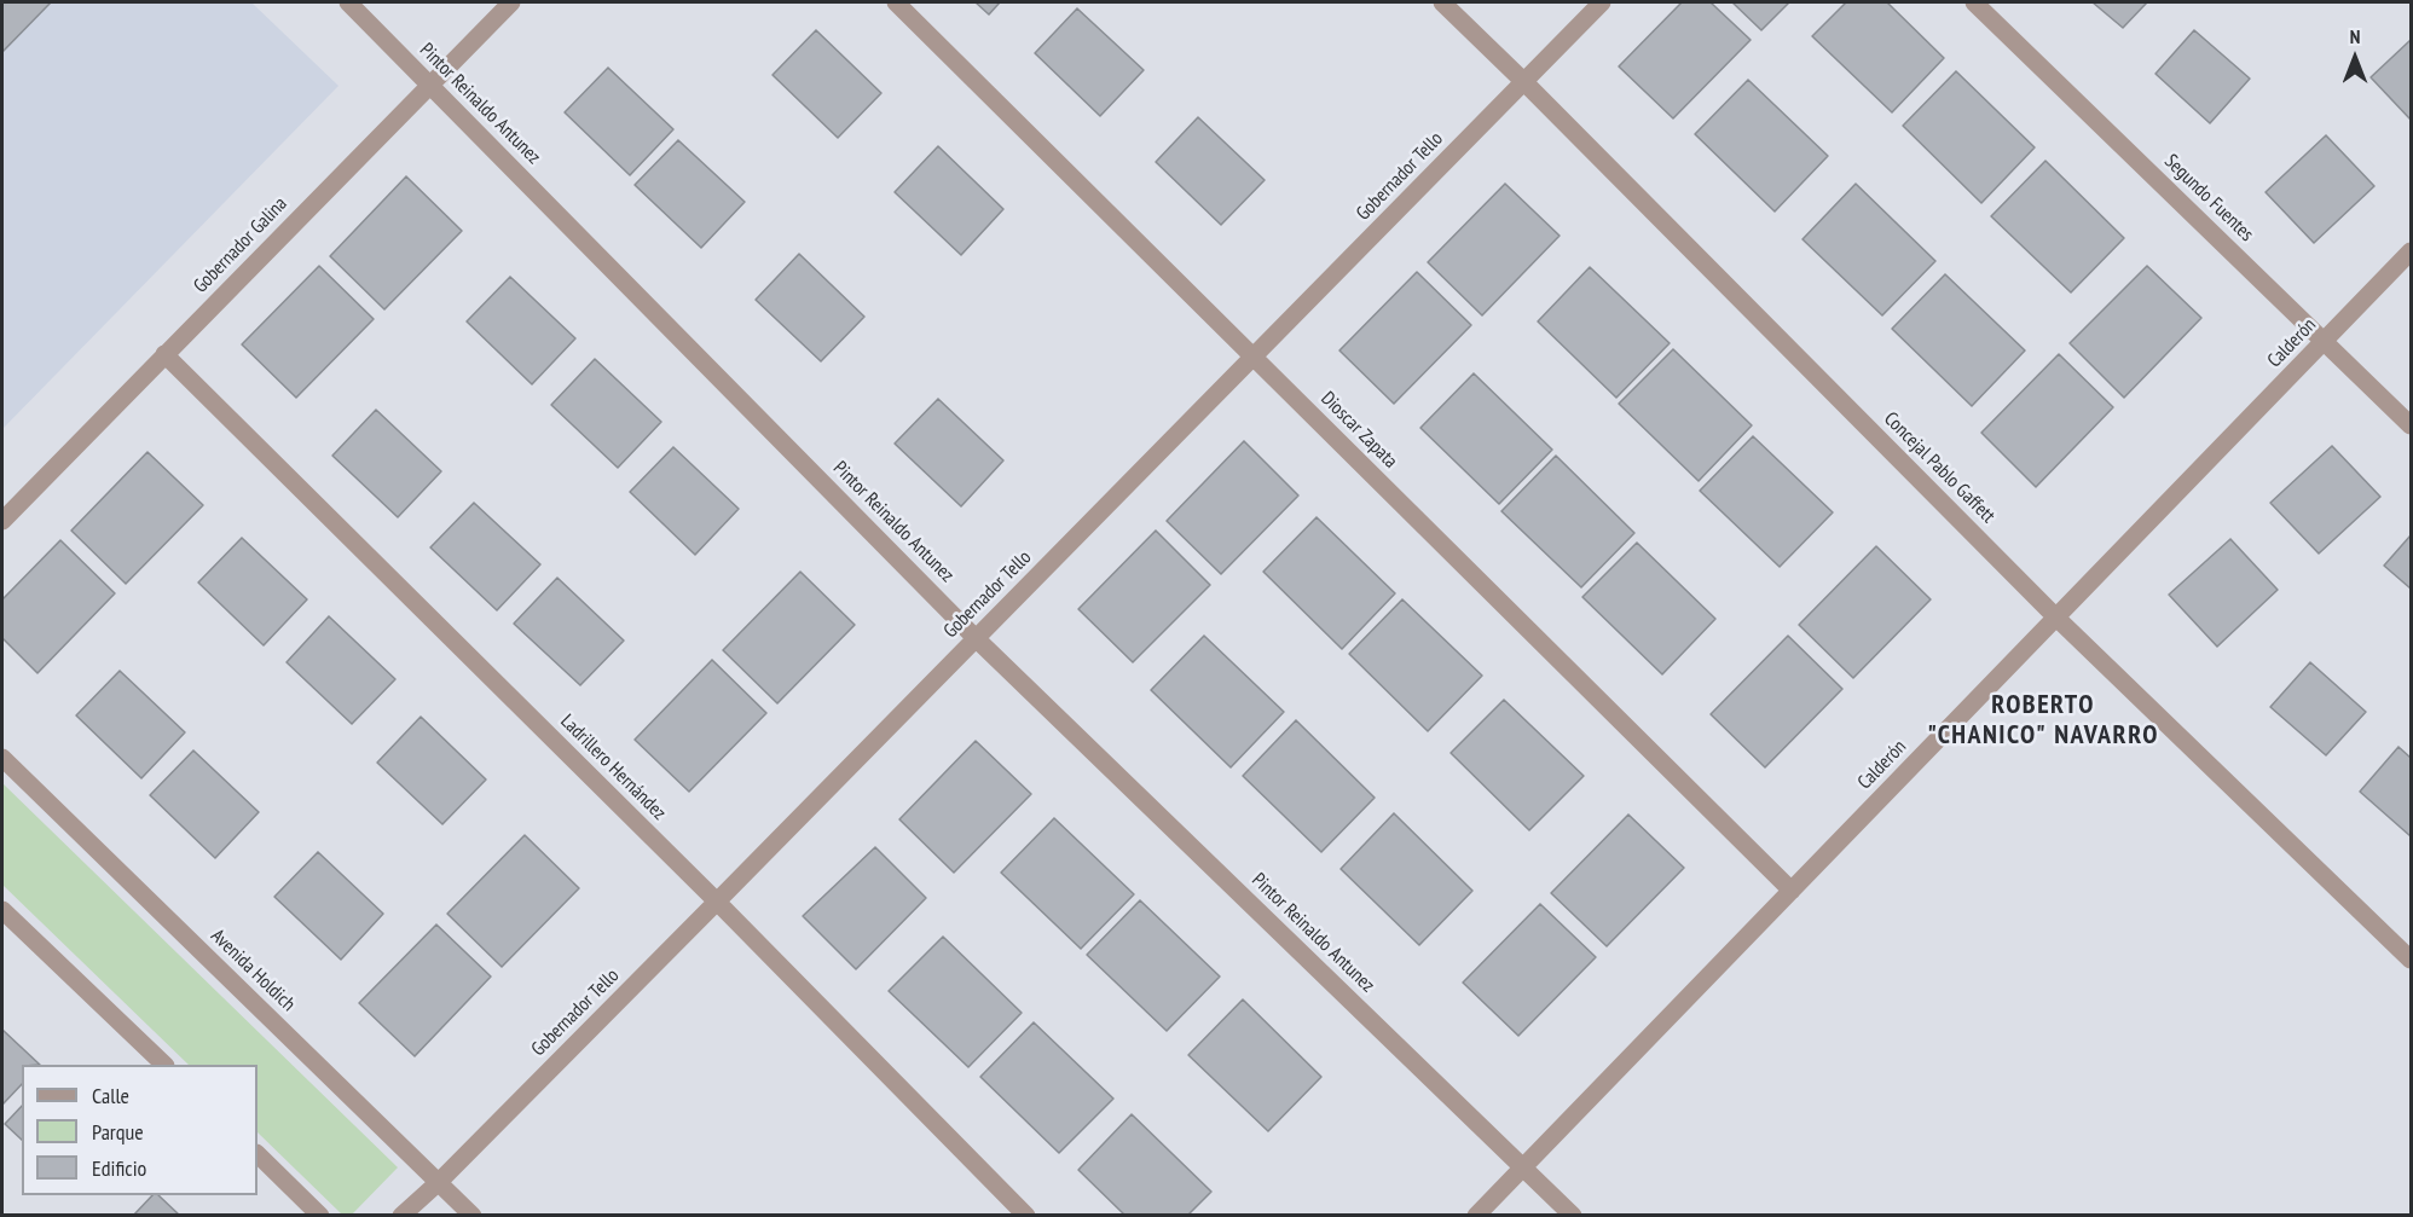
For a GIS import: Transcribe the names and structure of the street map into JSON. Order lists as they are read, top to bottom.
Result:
{
  "streets": {
    "street": [
      "Pintor Reinaldo Antunez",
      "Gobernador Tello",
      "Segundo Fuentes",
      "Gobernador Galina",
      "Calderón",
      "Dioscar Zapata",
      "Concejal Pablo Gaffett",
      "Ladrillero Hernández",
      "Avenida Holdich"
    ]
  },
  "crossings": [
    ["Pintor Reinaldo Antunez", "Gobernador Tello"],
    ["Pintor Reinaldo Antunez", "Gobernador Galina"],
    ["Pintor Reinaldo Antunez", "Calderón"],
    ["Gobernador Tello", "Dioscar Zapata"],
    ["Gobernador Tello", "Concejal Pablo Gaffett"],
    ["Gobernador Tello", "Ladrillero Hernández"],
    ["Gobernador Tello", "Avenida Holdich"],
    ["Segundo Fuentes", "Calderón"],
    ["Gobernador Galina", "Ladrillero Hernández"],
    ["Calderón", "Dioscar Zapata"],
    ["Calderón", "Concejal Pablo Gaffett"]
  ],
  "districts": ["ROBERTO \"CHANICO\" NAVARRO"],
  "legend": ["Calle", "Parque", "Edificio"],
  "north": "top"
}
